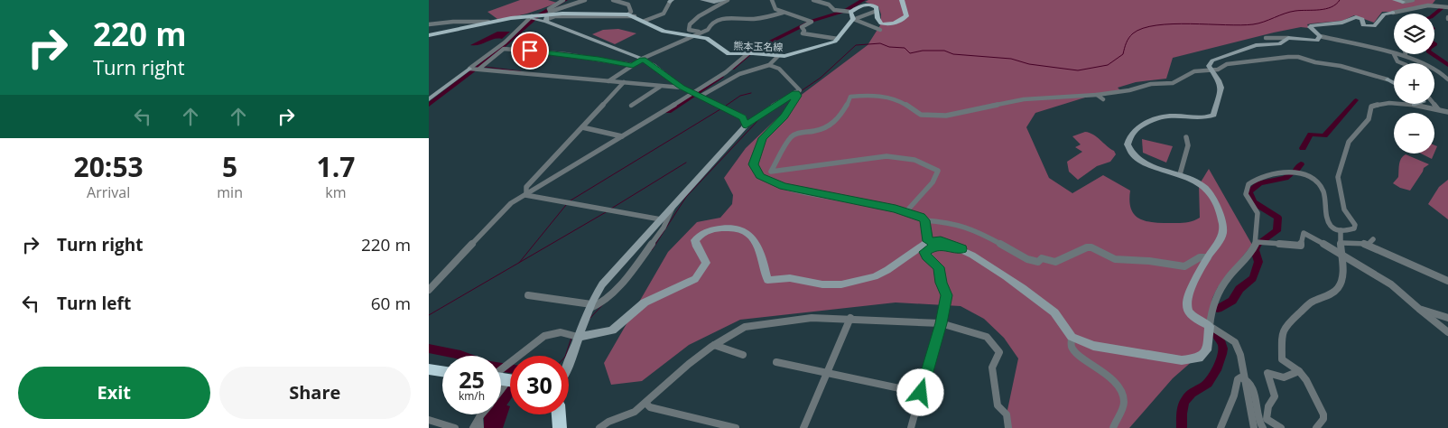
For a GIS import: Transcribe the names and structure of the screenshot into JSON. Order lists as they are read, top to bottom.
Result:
{
  "streets": {
    "main road": ["熊本玉名線"]
  },
  "page": {
    "turn": ["220 m", "Turn right"],
    "map_buttons": ["+", "−"],
    "eta": [
      "20:53",
      "Arrival",
      "5",
      "min",
      "1.7",
      "km"
    ],
    "list": [
      {
        "name": "Turn right",
        "value": "220 m"
      },
      {
        "name": "Turn left",
        "value": "60 m"
      }
    ],
    "speed": "25 km/h",
    "limit": "30",
    "buttons": ["Exit", "Share"]
  }
}
